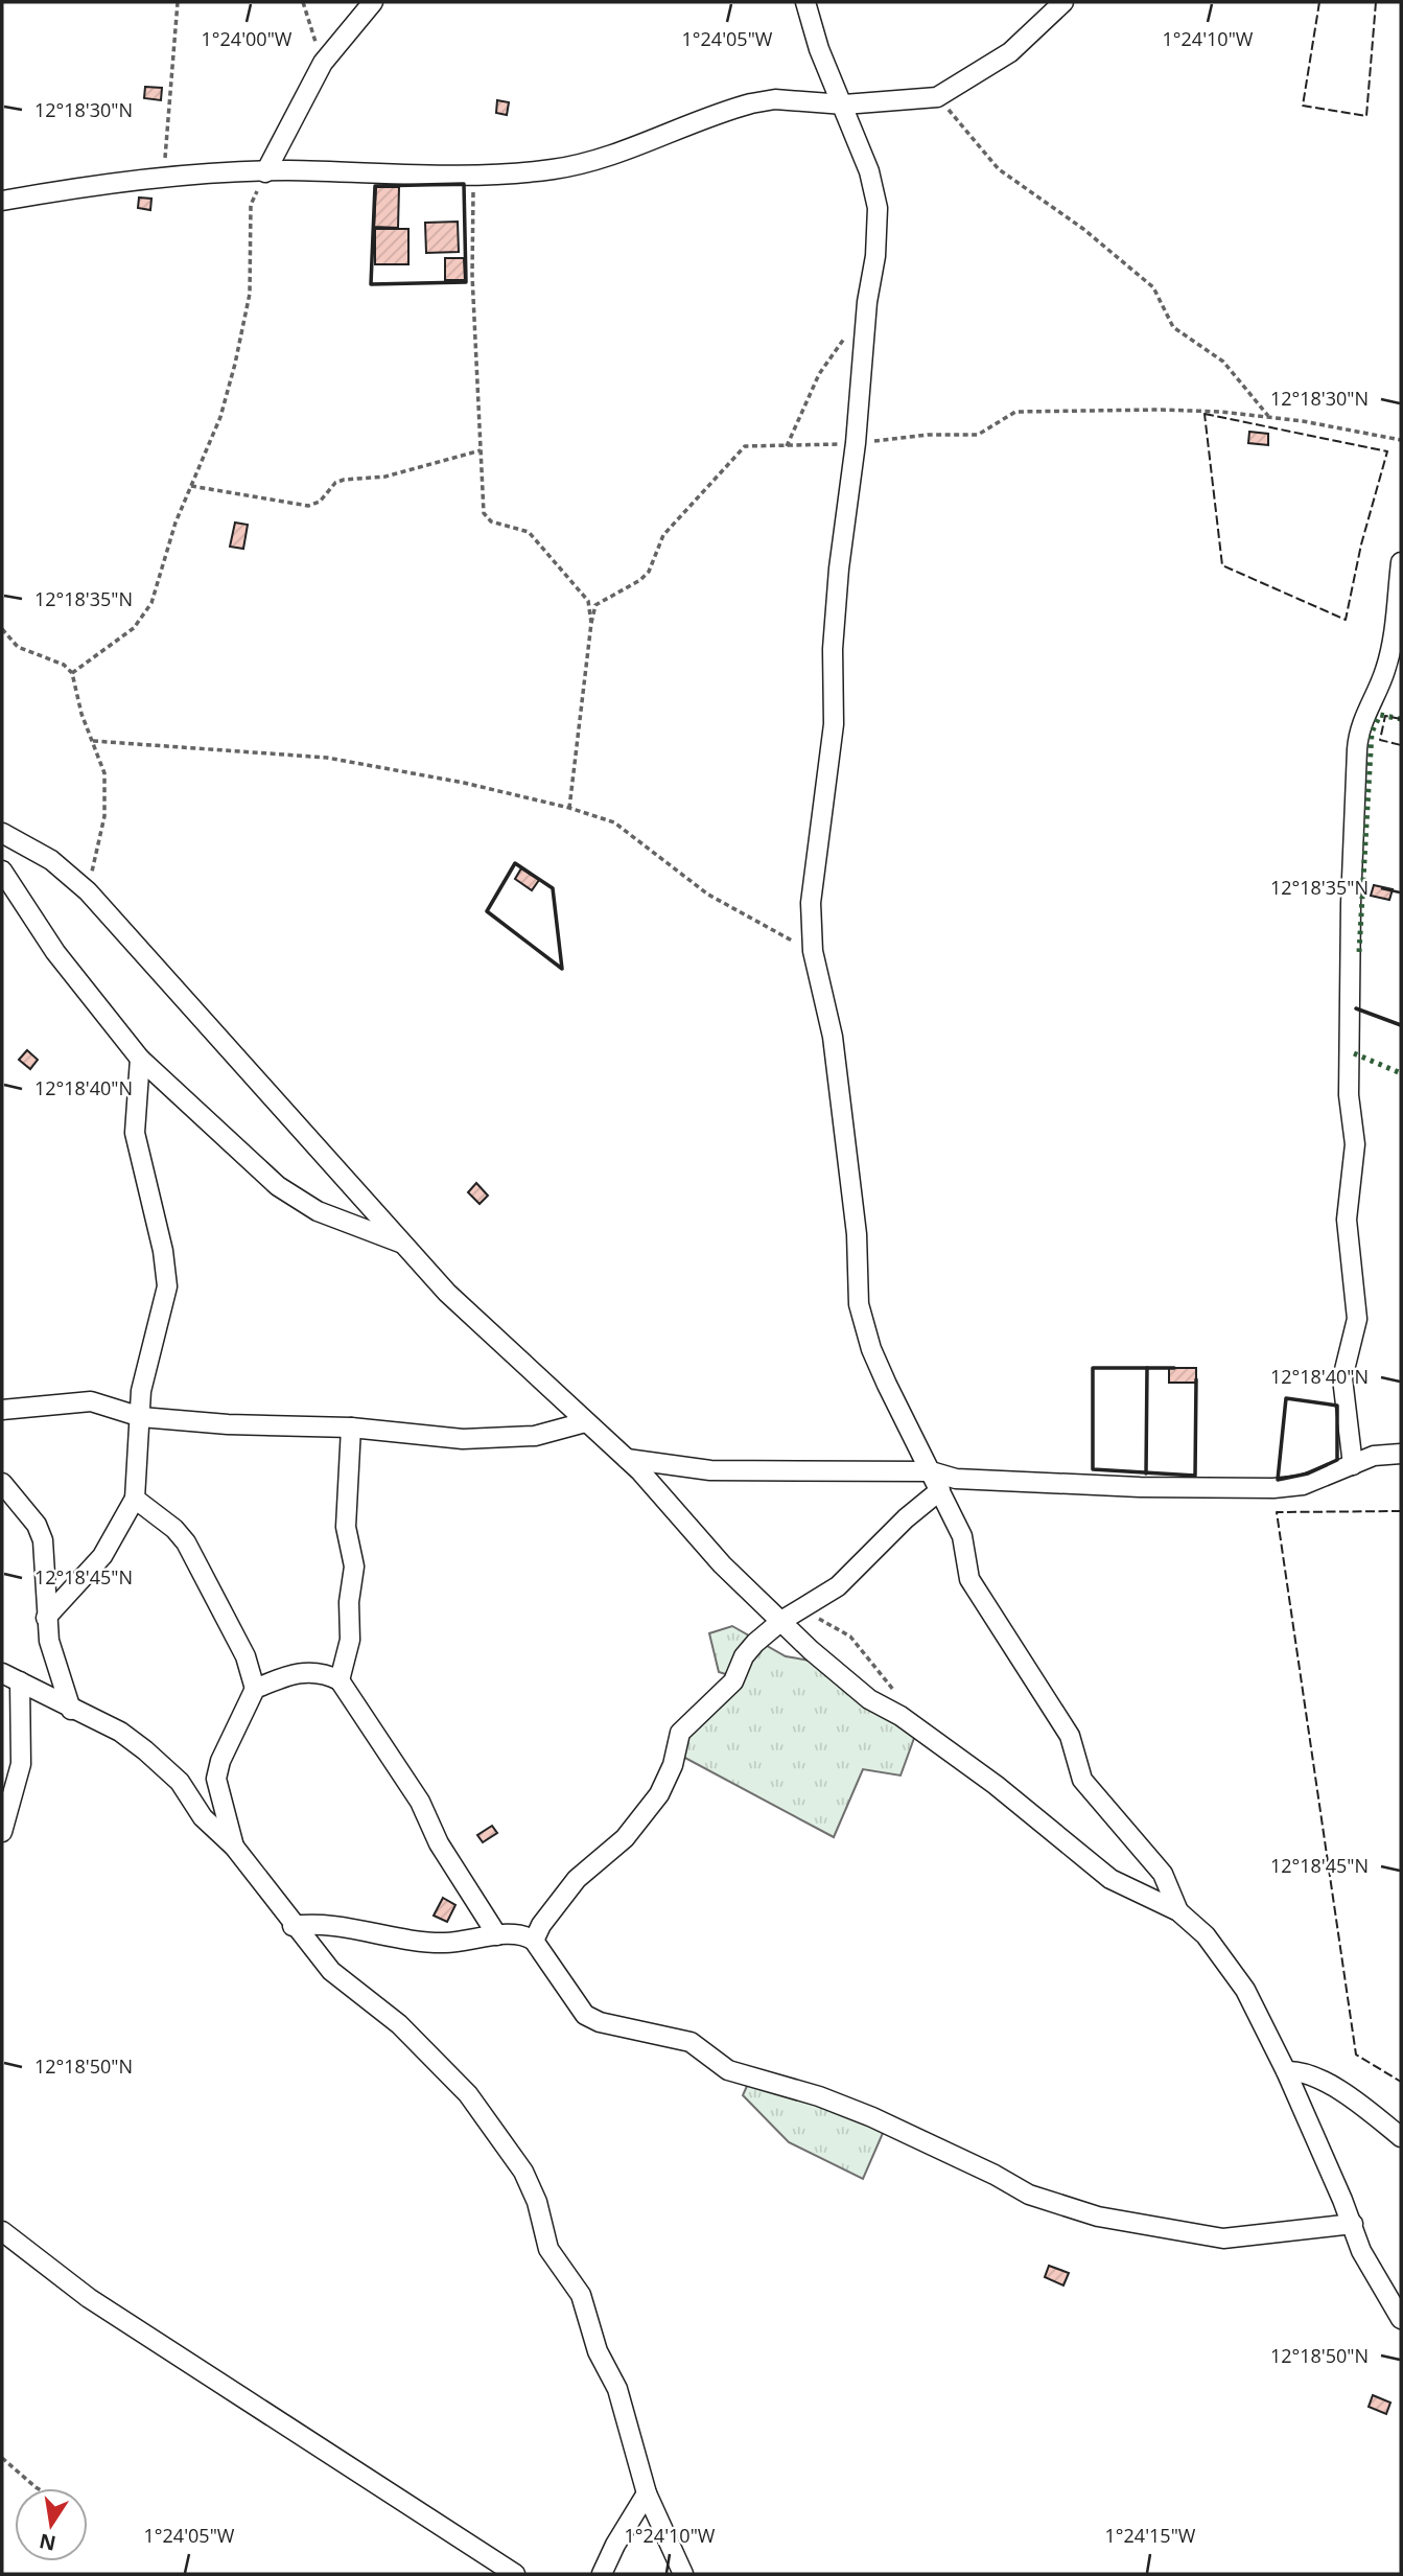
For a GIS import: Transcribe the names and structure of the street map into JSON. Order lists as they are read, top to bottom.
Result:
{
  "north": "bottom",
  "coordinates": [
    "1°24'00\"W",
    "1°24'05\"W",
    "1°24'10\"W",
    "12°18'30\"N",
    "12°18'35\"N",
    "12°18'40\"N",
    "12°18'45\"N",
    "12°18'50\"N",
    "1°24'15\"W"
  ]
}
